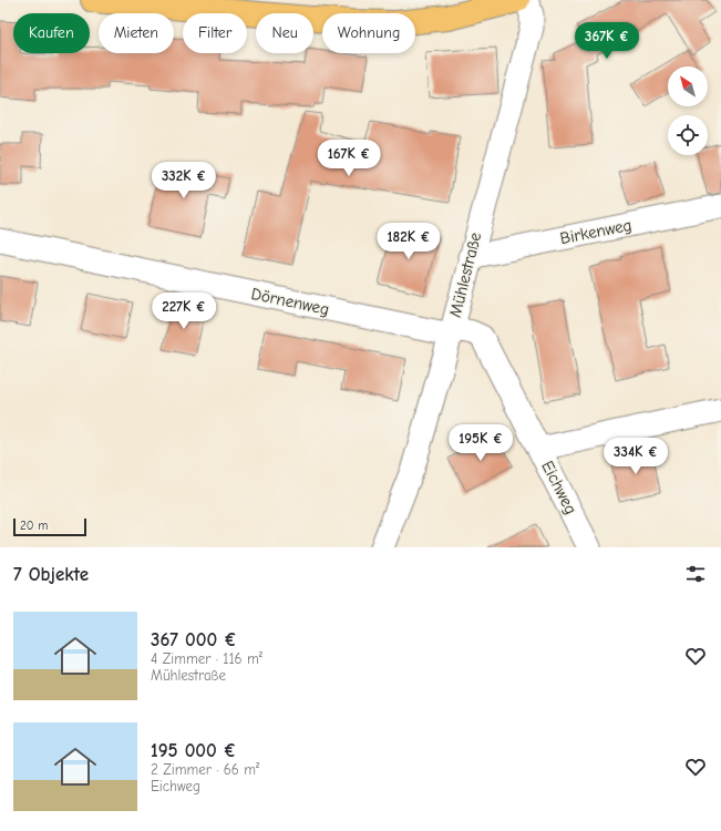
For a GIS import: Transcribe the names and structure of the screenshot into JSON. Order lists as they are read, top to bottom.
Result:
{
  "streets": {
    "street": [
      "Birkenweg",
      "Mühlestraße",
      "Dörnenweg",
      "Eichweg"
    ]
  },
  "crossings": [
    ["Birkenweg", "Mühlestraße"],
    ["Mühlestraße", "Dörnenweg"],
    ["Mühlestraße", "Eichweg"],
    ["Dörnenweg", "Eichweg"]
  ],
  "scale_bar": "20 m",
  "north": "top left",
  "page": {
    "chip": [
      "Kaufen",
      "Mieten",
      "Filter",
      "Neu",
      "Wohnung"
    ],
    "price": [
      "367K €",
      "167K €",
      "332K €",
      "182K €",
      "227K €",
      "195K €",
      "334K €"
    ],
    "scale": "20 m",
    "heading": "7 Objekte",
    "list": [
      {
        "name": "367 000 €",
        "note": "4 Zimmer · 116 m² · Mühlestraße"
      },
      {
        "name": "195 000 €",
        "note": "2 Zimmer · 66 m² · Eichweg"
      }
    ]
  }
}
